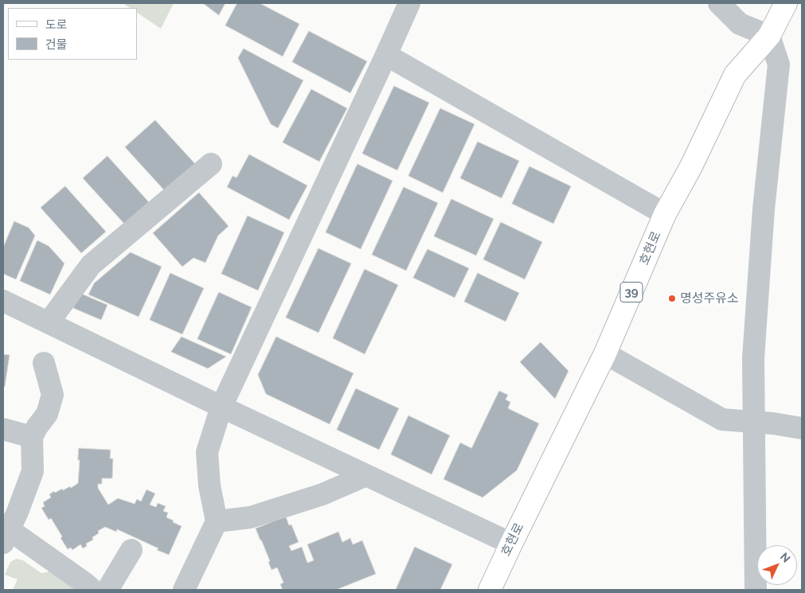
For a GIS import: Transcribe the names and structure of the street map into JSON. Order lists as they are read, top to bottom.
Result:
{
  "streets": {
    "main road": ["호현로", "39"]
  },
  "places": ["명성주유소"],
  "legend": ["도로", "건물"],
  "north": "top right"
}
